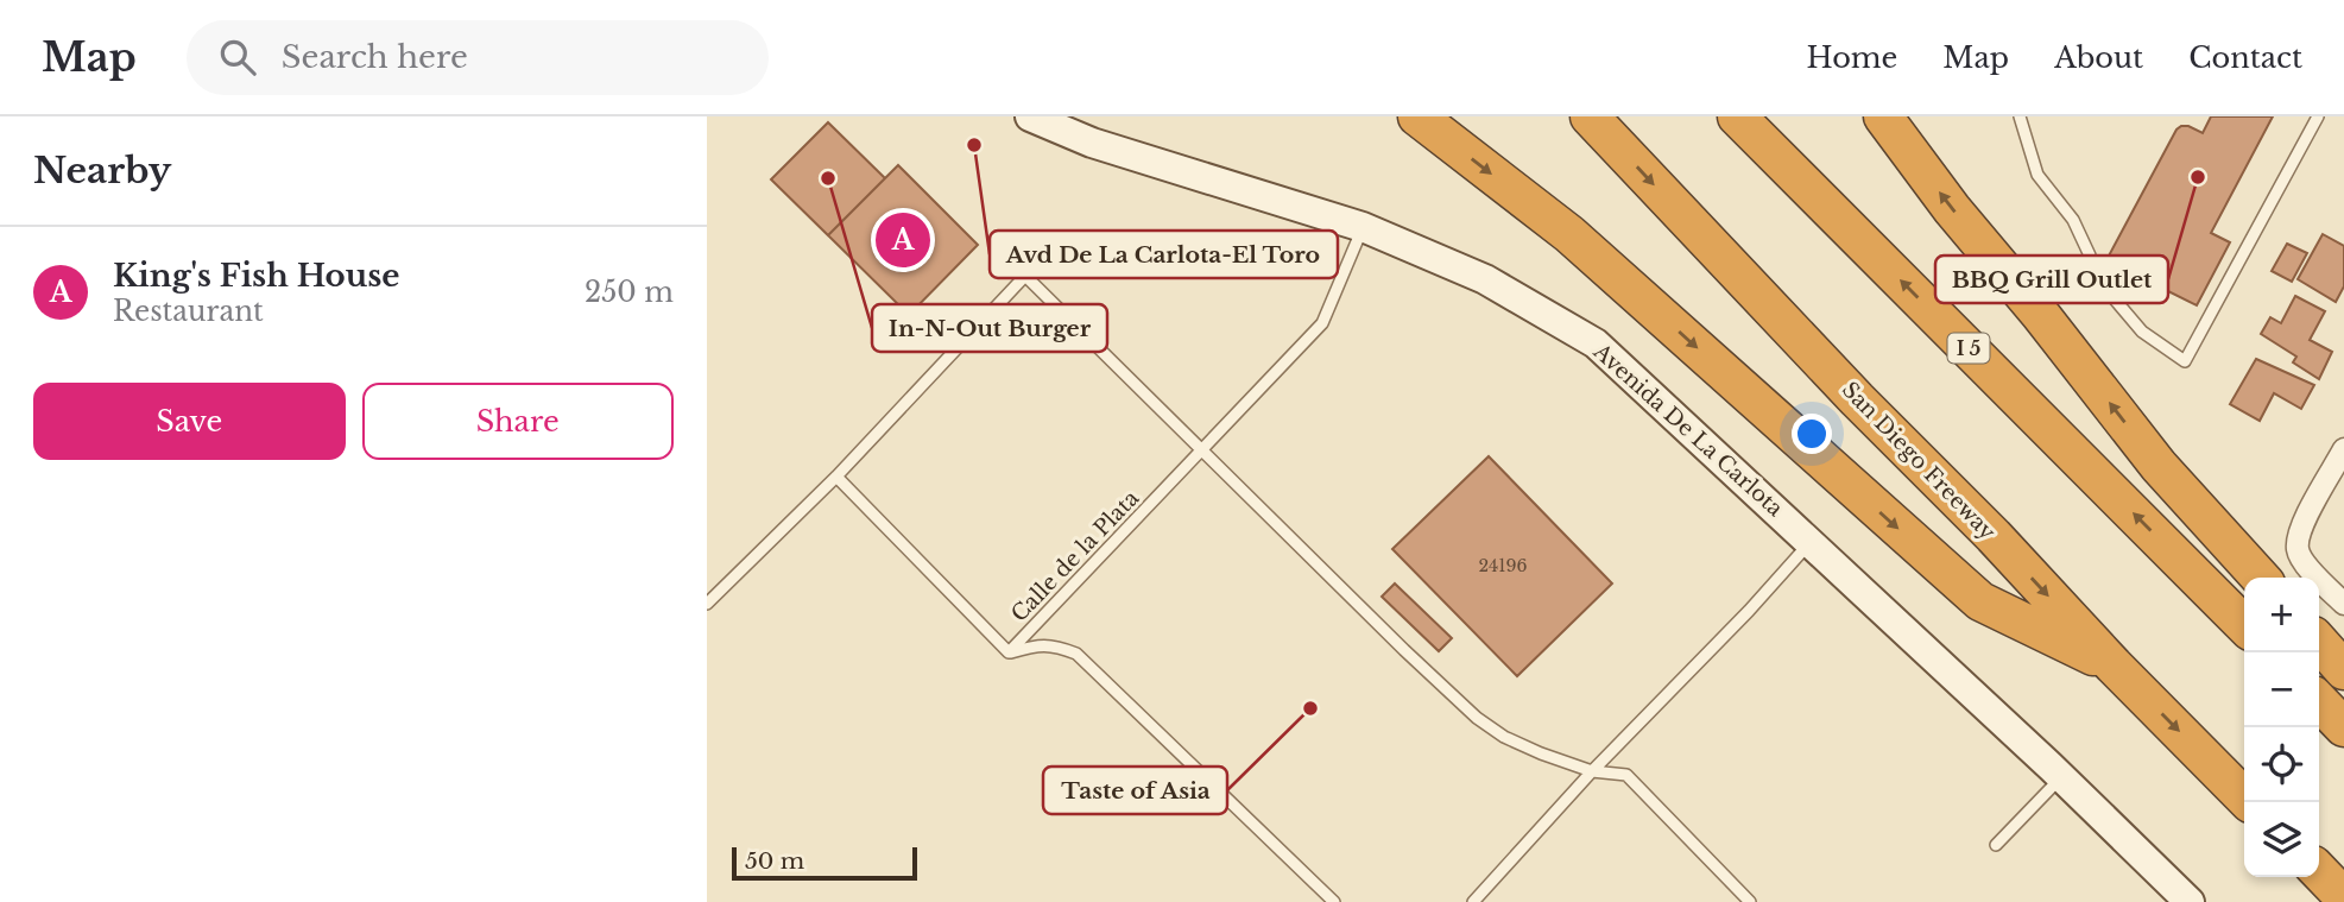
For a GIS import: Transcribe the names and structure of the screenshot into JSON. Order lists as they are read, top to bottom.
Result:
{
  "streets": {
    "highway": ["I 5", "San Diego Freeway"],
    "main road": ["Avenida De La Carlota"],
    "lane": ["Calle de la Plata"]
  },
  "crossings": [
    ["Avenida De La Carlota", "Calle de la Plata"]
  ],
  "places": [
    "Avd De La Carlota-El Toro",
    "BBQ Grill Outlet",
    "In-N-Out Burger",
    "Taste of Asia"
  ],
  "house_numbers": ["24196"],
  "scale_bar": "50 m",
  "page": {
    "header": "Map",
    "search": "Search here",
    "nav": [
      "Home",
      "Map",
      "About",
      "Contact"
    ],
    "heading": "Nearby",
    "pins": "A",
    "list": [
      {
        "mark": "A",
        "name": "King's Fish House",
        "note": "Restaurant",
        "value": "250 m"
      }
    ],
    "buttons": ["Save", "Share"],
    "map_buttons": ["+", "−"],
    "scale": "50 m"
  }
}
